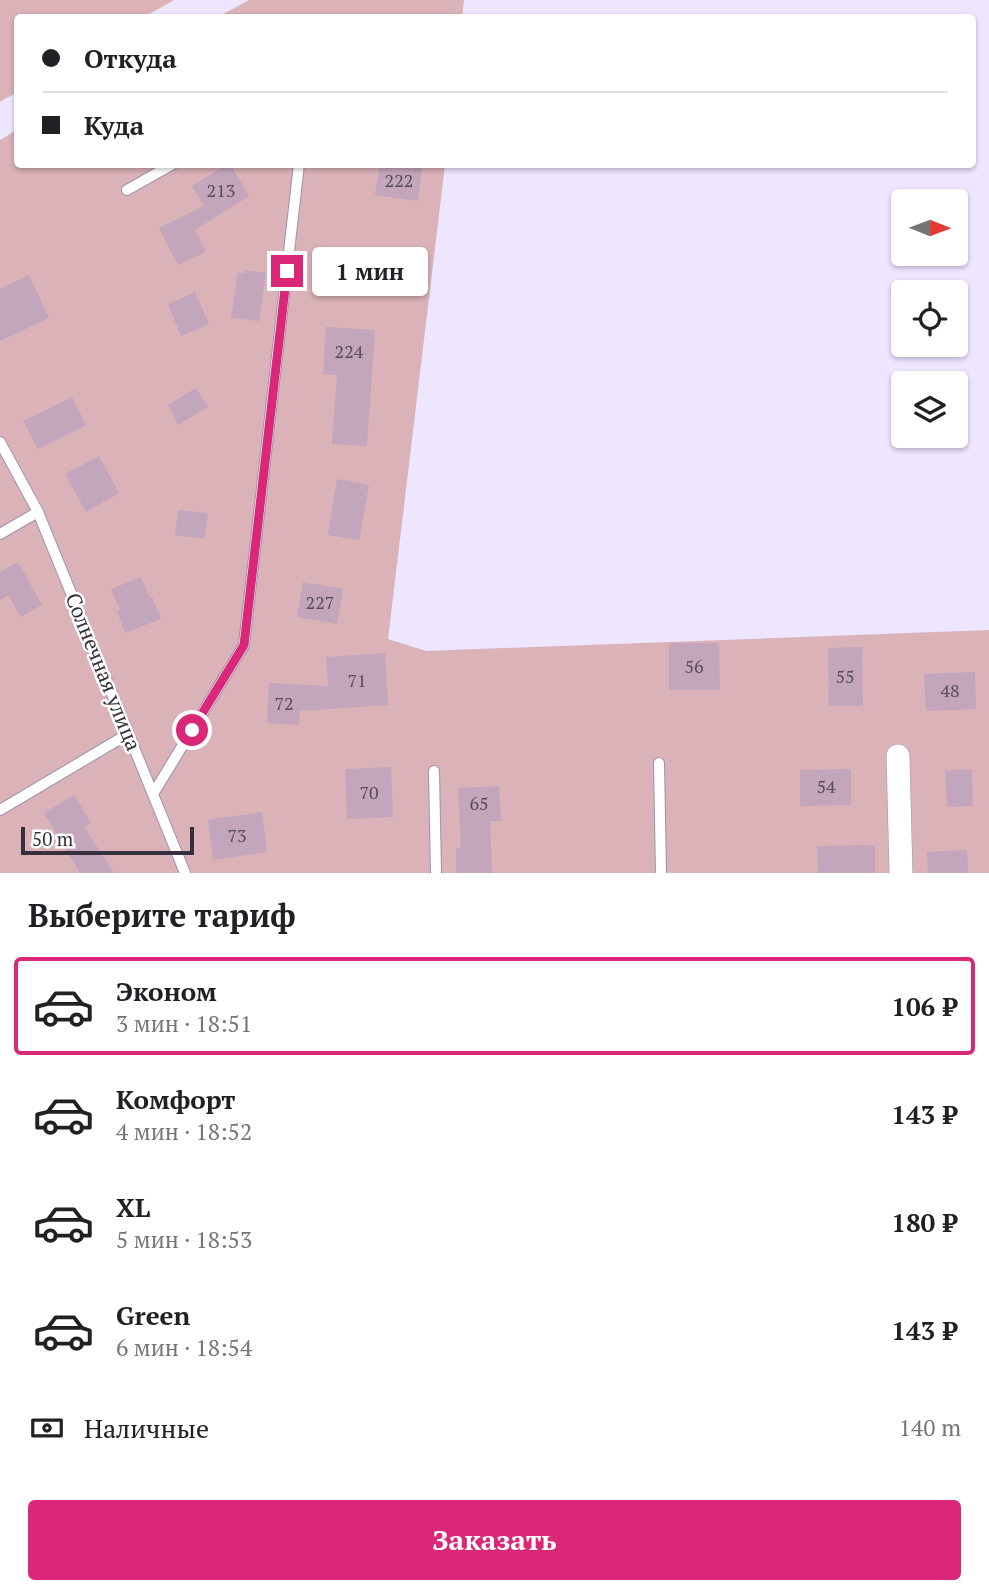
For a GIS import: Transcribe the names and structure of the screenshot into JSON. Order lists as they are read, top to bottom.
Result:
{
  "streets": {
    "lane": ["Солнечная улица"]
  },
  "house_numbers": [
    "222",
    "213",
    "224",
    "227",
    "56",
    "55",
    "71",
    "48",
    "72",
    "54",
    "70",
    "65",
    "73"
  ],
  "scale_bar": "50 m",
  "north": "right",
  "page": {
    "banner": ["Откуда", "Куда"],
    "bubble": "1 мин",
    "scale": "50 m",
    "heading": "Выберите тариф",
    "list": [
      {
        "name": "Эконом",
        "note": "3 мин · 18:51",
        "value": "106 ₽"
      },
      {
        "name": "Комфорт",
        "note": "4 мин · 18:52",
        "value": "143 ₽"
      },
      {
        "name": "XL",
        "note": "5 мин · 18:53",
        "value": "180 ₽"
      },
      {
        "name": "Green",
        "note": "6 мин · 18:54",
        "value": "143 ₽"
      }
    ],
    "pay": ["Наличные", "140 m"],
    "buttons": "Заказать"
  }
}
